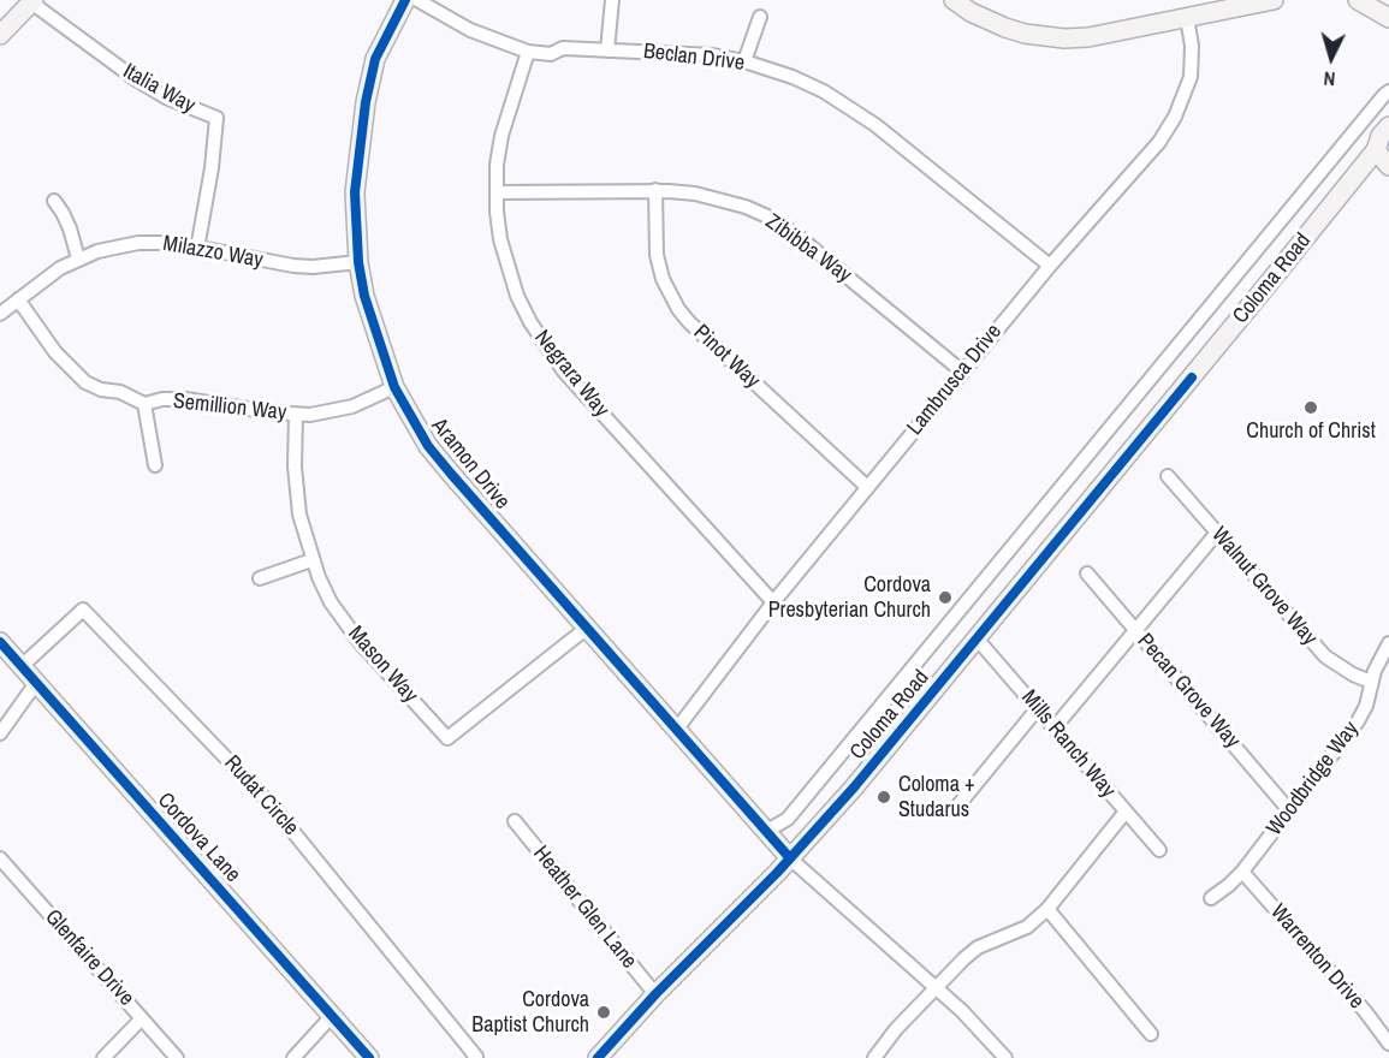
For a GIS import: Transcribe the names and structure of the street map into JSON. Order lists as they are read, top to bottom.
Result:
{
  "streets": {
    "street": [
      "Beclan Drive",
      "Italia Way",
      "Zibibba Way",
      "Milazzo Way",
      "Coloma Road",
      "Pinot Way",
      "Negrara Way",
      "Lambrusca Drive",
      "Semillion Way",
      "Aramon Drive",
      "Walnut Grove Way",
      "Mason Way",
      "Pecan Grove Way",
      "Mills Ranch Way",
      "Woodbridge Way",
      "Rudat Circle",
      "Cordova Lane",
      "Heather Glen Lane",
      "Warrenton Drive",
      "Glenfaire Drive"
    ]
  },
  "crossings": [
    ["Beclan Drive", "Negrara Way"],
    ["Beclan Drive", "Lambrusca Drive"],
    ["Italia Way", "Milazzo Way"],
    ["Zibibba Way", "Pinot Way"],
    ["Zibibba Way", "Negrara Way"],
    ["Zibibba Way", "Lambrusca Drive"],
    ["Milazzo Way", "Semillion Way"],
    ["Milazzo Way", "Aramon Drive"],
    ["Coloma Road", "Aramon Drive"],
    ["Coloma Road", "Mills Ranch Way"],
    ["Coloma Road", "Heather Glen Lane"],
    ["Pinot Way", "Lambrusca Drive"],
    ["Negrara Way", "Lambrusca Drive"],
    ["Lambrusca Drive", "Aramon Drive"],
    ["Semillion Way", "Aramon Drive"],
    ["Semillion Way", "Mason Way"],
    ["Aramon Drive", "Mason Way"],
    ["Walnut Grove Way", "Woodbridge Way"],
    ["Pecan Grove Way", "Woodbridge Way"],
    ["Woodbridge Way", "Warrenton Drive"],
    ["Rudat Circle", "Cordova Lane"]
  ],
  "places": [
    "Church of Christ",
    "Cordova Presbyterian Church",
    "Coloma + Studarus",
    "Cordova Baptist Church"
  ],
  "north": "bottom"
}
